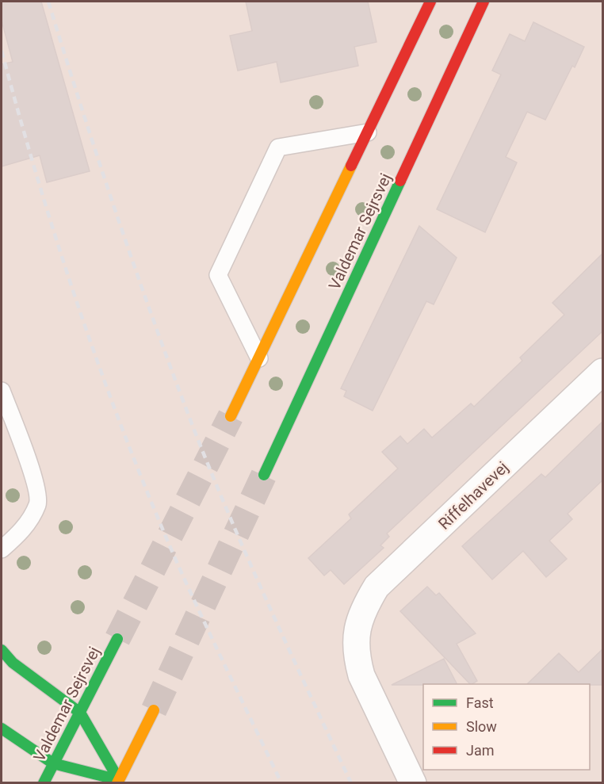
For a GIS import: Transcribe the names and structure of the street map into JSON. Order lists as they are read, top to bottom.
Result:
{
  "streets": {
    "main road": ["Valdemar Sejrsvej"],
    "street": ["Riffelhavevej"]
  },
  "legend": ["Fast", "Slow", "Jam"]
}
